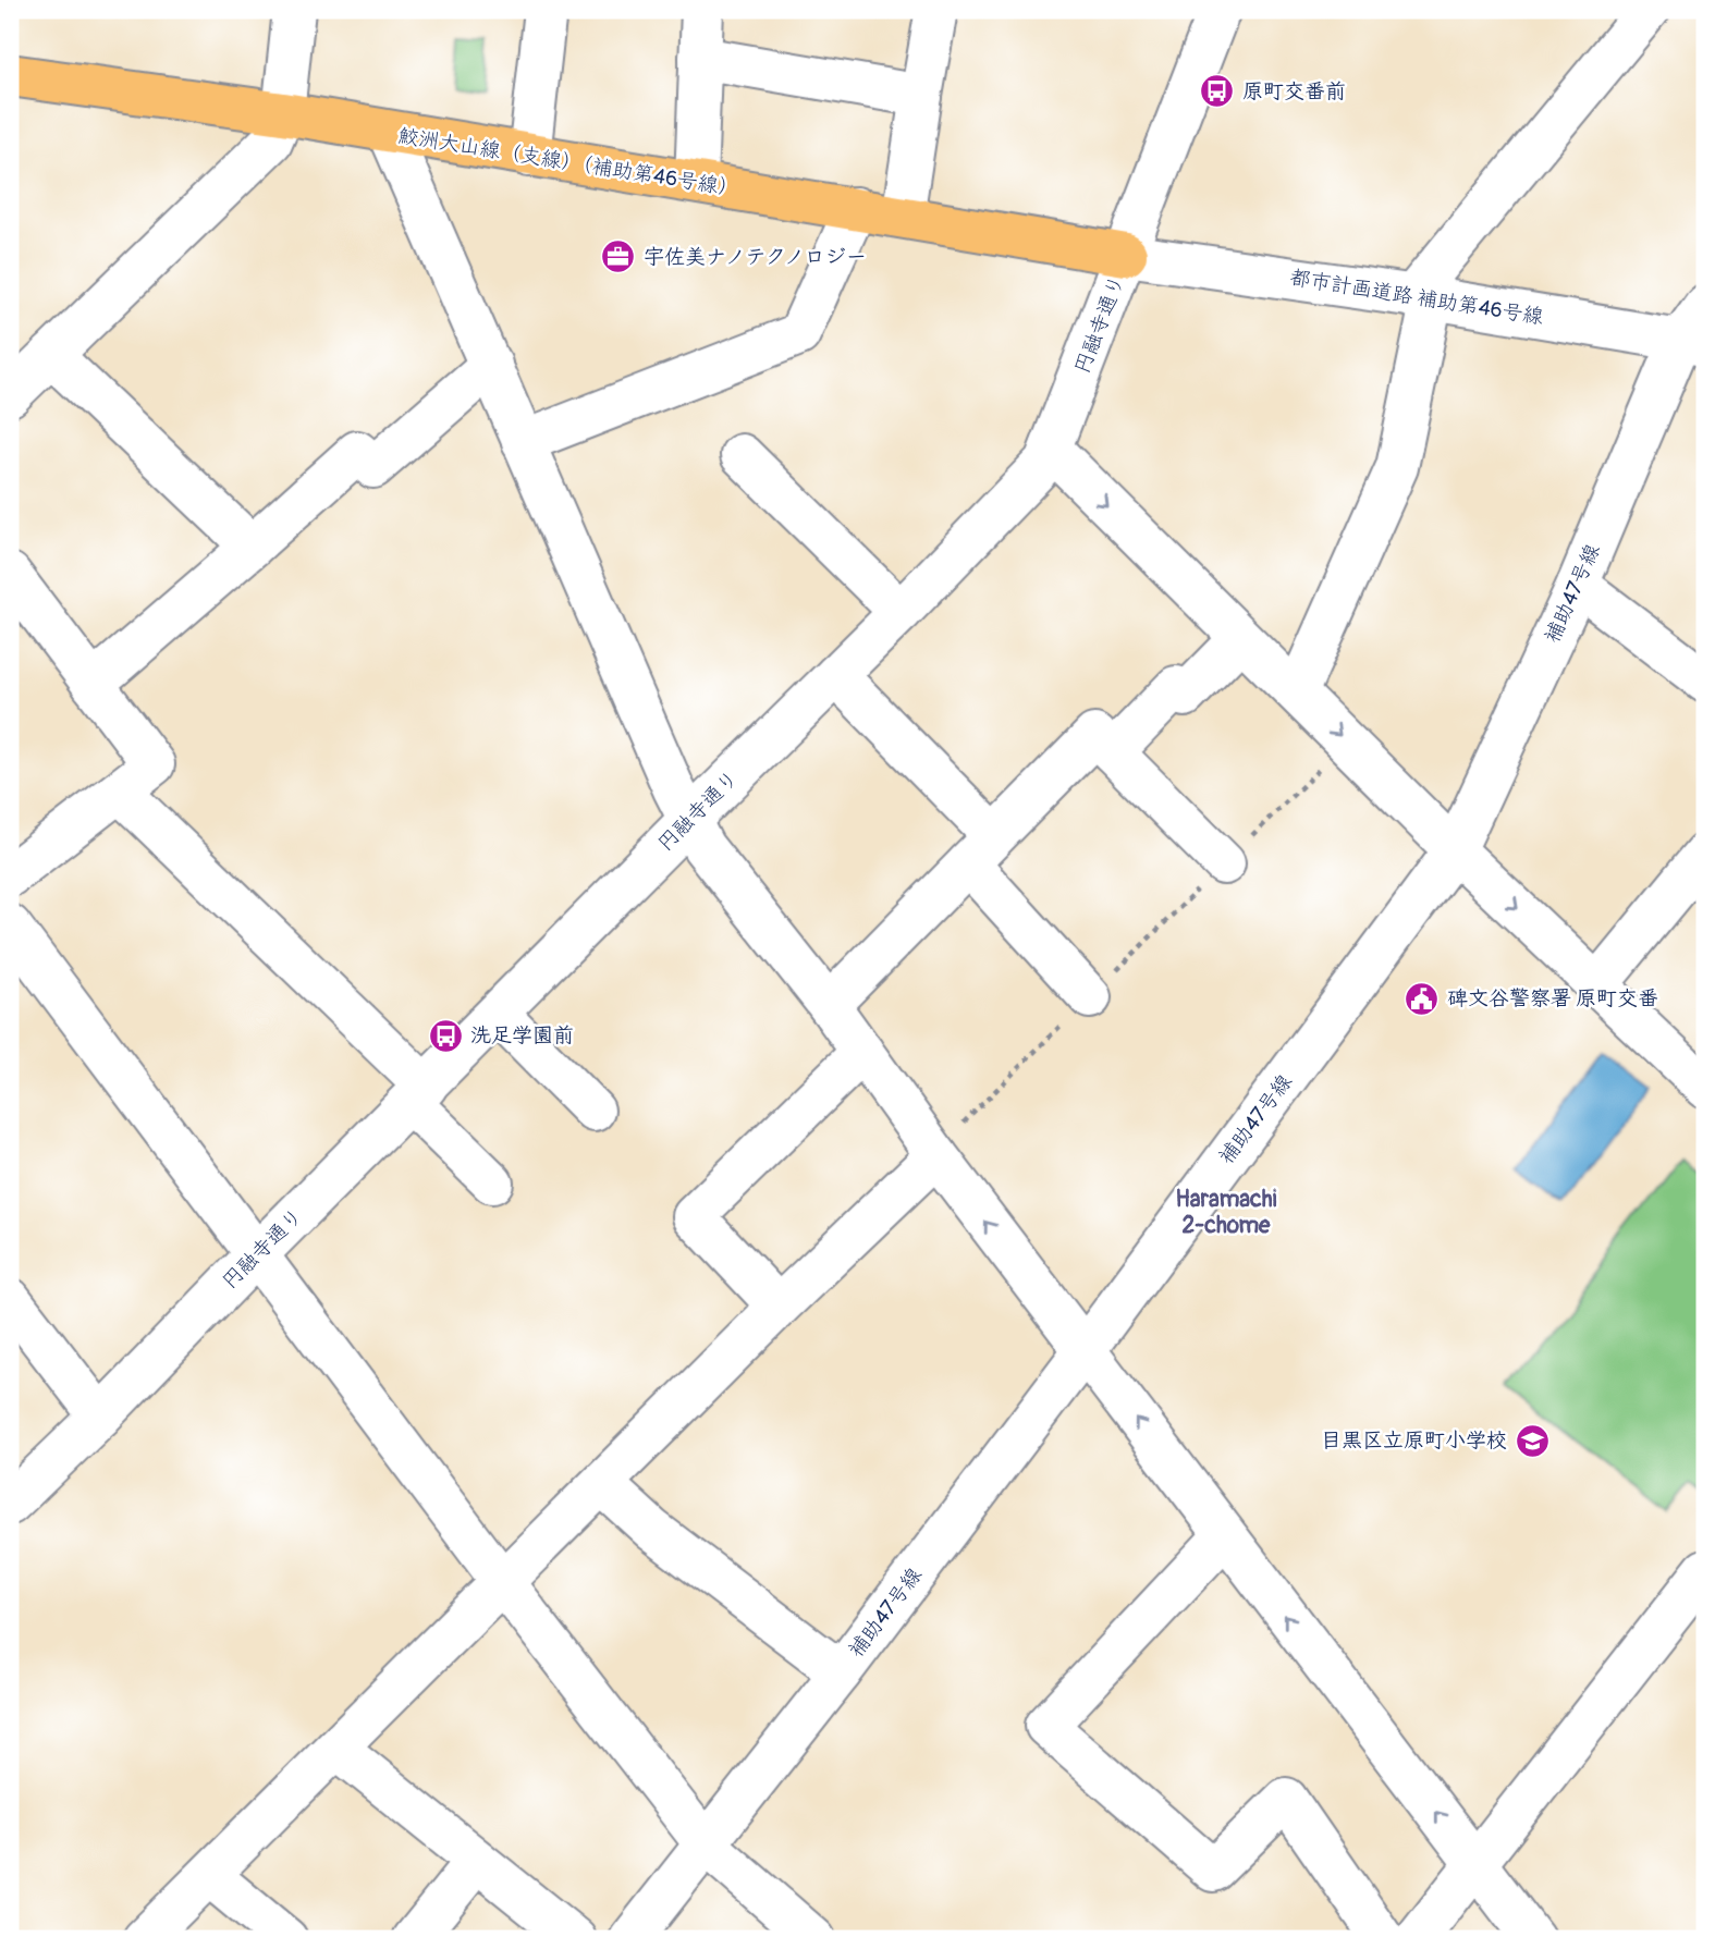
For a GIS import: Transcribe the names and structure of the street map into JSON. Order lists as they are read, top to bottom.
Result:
{
  "streets": {
    "main road": ["鮫洲大山線（支線）（補助第46号線）"],
    "street": ["都市計画道路 補助第46号線", "円融寺通り", "補助47号線"]
  },
  "crossings": [
    ["鮫洲大山線（支線）（補助第46号線）", "都市計画道路 補助第46号線"],
    ["鮫洲大山線（支線）（補助第46号線）", "円融寺通り"],
    ["都市計画道路 補助第46号線", "円融寺通り"],
    ["都市計画道路 補助第46号線", "補助47号線"]
  ],
  "districts": ["Haramachi 2-chome"],
  "places": {
    "bus stop": ["原町交番前", "洗足学園前"],
    "office": ["宇佐美ナノテクノロジー"],
    "public building": ["碑文谷警察署 原町交番"],
    "school or university": ["目黒区立原町小学校"]
  }
}
